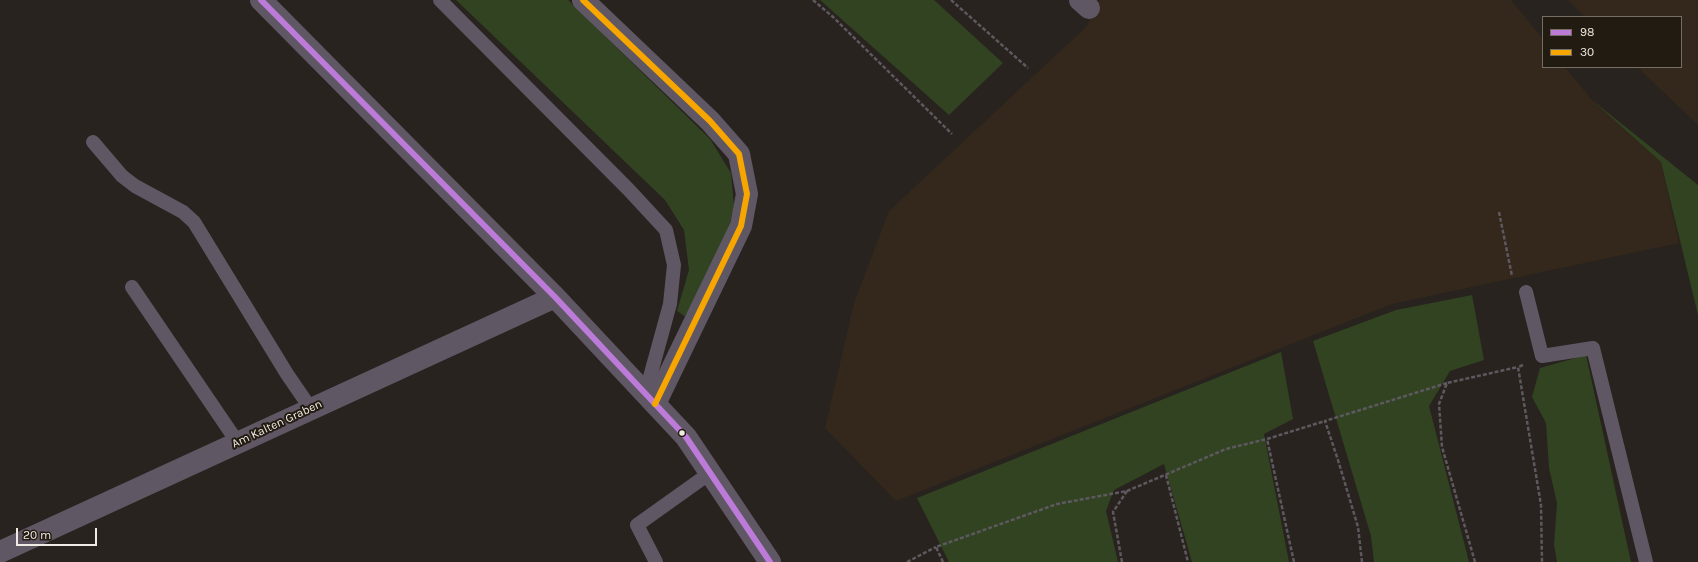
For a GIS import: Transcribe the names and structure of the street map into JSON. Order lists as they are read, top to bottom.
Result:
{
  "streets": {
    "street": ["Am Kalten Graben"]
  },
  "lines": ["transit line 98", "transit line 30"],
  "legend": ["98", "30"],
  "scale_bar": "20 m"
}
